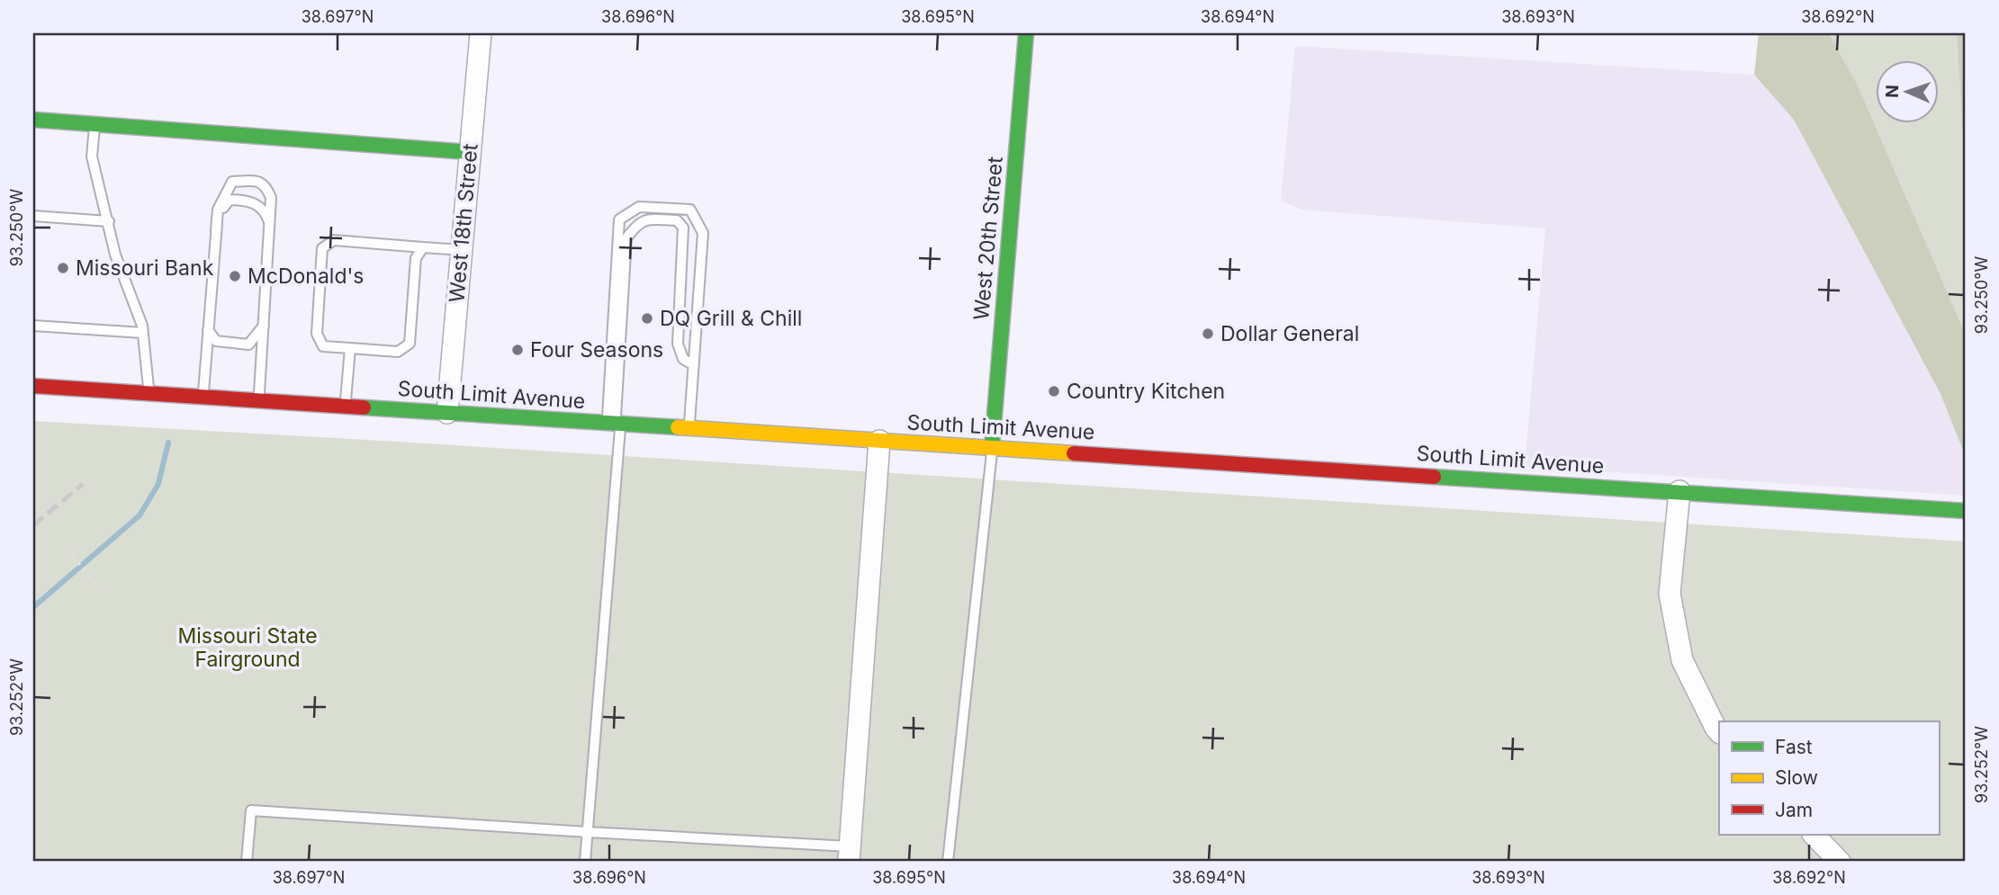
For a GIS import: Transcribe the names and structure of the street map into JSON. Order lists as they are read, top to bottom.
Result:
{
  "streets": {
    "main road": ["West 20th Street", "South Limit Avenue"],
    "street": ["West 18th Street"]
  },
  "crossings": [
    ["West 18th Street", "South Limit Avenue"],
    ["West 20th Street", "South Limit Avenue"]
  ],
  "parks": ["Missouri State Fairground"],
  "places": [
    "Missouri Bank",
    "McDonald's",
    "DQ Grill & Chill",
    "Dollar General",
    "Four Seasons",
    "Country Kitchen"
  ],
  "legend": ["Fast", "Slow", "Jam"],
  "north": "left",
  "coordinates": [
    "38.697°N",
    "38.696°N",
    "38.695°N",
    "38.694°N",
    "38.693°N",
    "38.692°N",
    "93.250°W",
    "93.252°W"
  ]
}
